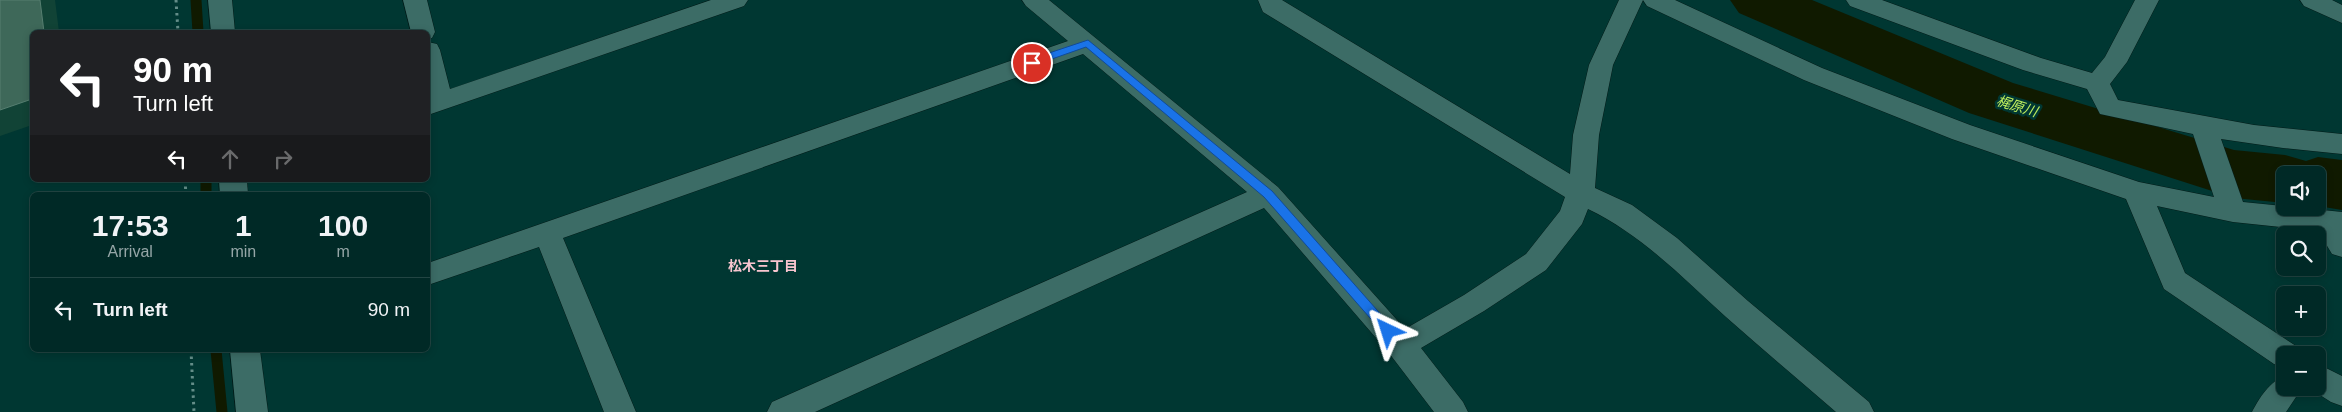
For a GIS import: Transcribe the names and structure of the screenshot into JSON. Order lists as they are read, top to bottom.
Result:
{
  "districts": ["松木三丁目"],
  "water": ["梶原川"],
  "page": {
    "turn": ["90 m", "Turn left"],
    "map_buttons": ["+", "−"],
    "eta": [
      "17:53",
      "Arrival",
      "1",
      "min",
      "100",
      "m"
    ],
    "list": [
      {
        "name": "Turn left",
        "value": "90 m"
      }
    ]
  }
}
